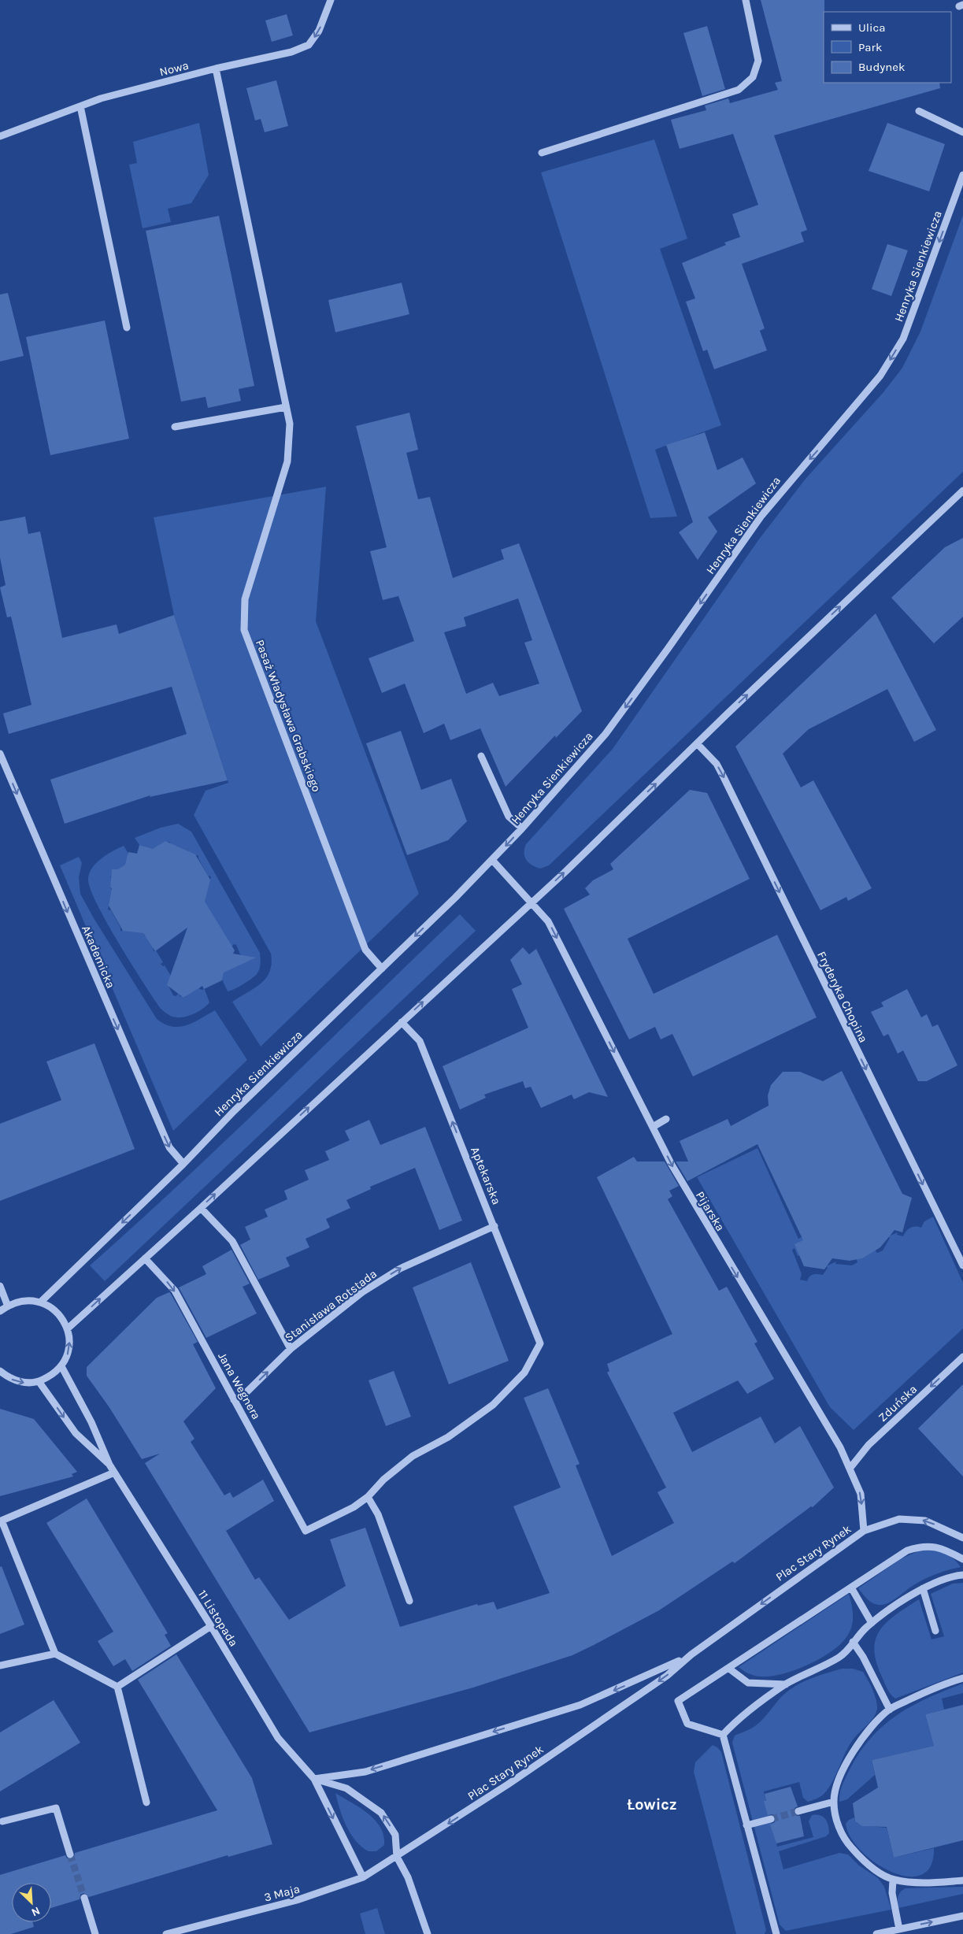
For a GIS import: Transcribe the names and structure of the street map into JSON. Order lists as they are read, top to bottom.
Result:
{
  "streets": {
    "street": [
      "Nowa",
      "Henryka Sienkiewicza",
      "Pasaż Władysława Grabskiego",
      "Akademicka",
      "Fryderyka Chopina",
      "Aptekarska",
      "Pijarska",
      "Stanisława Rotstada",
      "Jana Wegnera",
      "Zduńska",
      "Plac Stary Rynek",
      "11 Listopada",
      "3 Maja"
    ]
  },
  "crossings": [
    ["Nowa", "Pasaż Władysława Grabskiego"],
    ["Henryka Sienkiewicza", "Pasaż Władysława Grabskiego"],
    ["Henryka Sienkiewicza", "Akademicka"],
    ["Aptekarska", "Stanisława Rotstada"],
    ["Aptekarska", "Jana Wegnera"],
    ["Pijarska", "Zduńska"],
    ["Pijarska", "Plac Stary Rynek"],
    ["Stanisława Rotstada", "Jana Wegnera"],
    ["Plac Stary Rynek", "11 Listopada"],
    ["Plac Stary Rynek", "3 Maja"],
    ["11 Listopada", "3 Maja"]
  ],
  "one_way": [
    "Nowa",
    "Akademicka",
    "Fryderyka Chopina",
    "Aptekarska",
    "Pijarska",
    "Stanisława Rotstada",
    "Jana Wegnera",
    "Zduńska",
    "Plac Stary Rynek"
  ],
  "districts": ["Łowicz"],
  "legend": ["Ulica", "Park", "Budynek"],
  "north": "bottom right"
}
